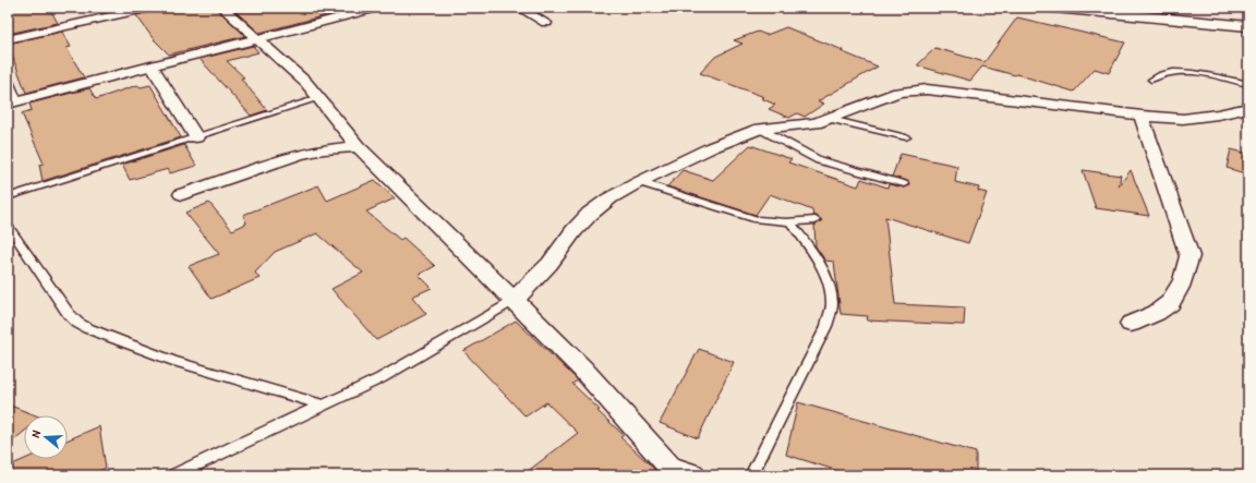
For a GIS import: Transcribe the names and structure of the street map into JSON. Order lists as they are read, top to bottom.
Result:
{
  "north": "left"
}
